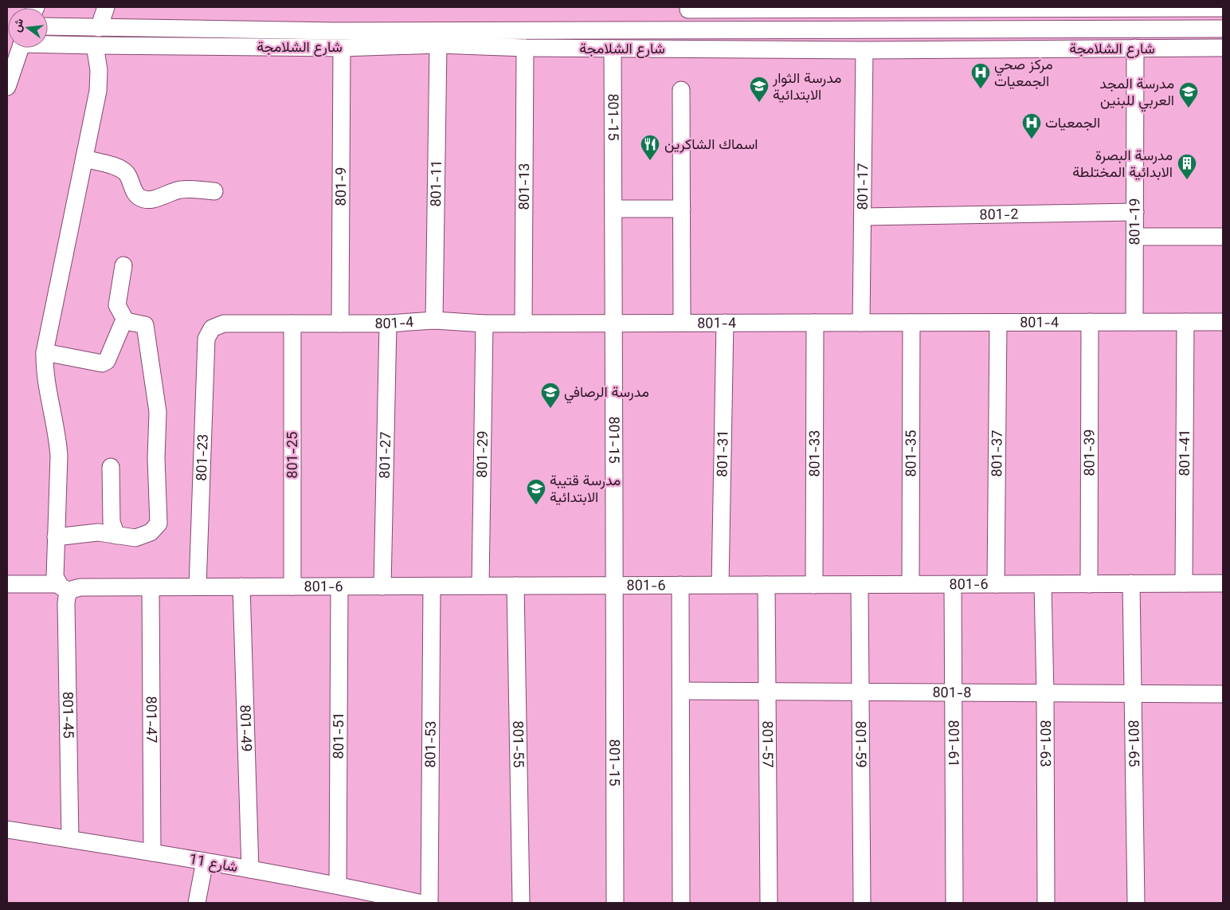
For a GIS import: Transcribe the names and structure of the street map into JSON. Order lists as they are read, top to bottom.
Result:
{
  "streets": {
    "street": [
      "شارع الشلامجة",
      "801-15",
      "801-11",
      "801-9",
      "801-13",
      "801-17",
      "801-2",
      "801-19",
      "801-4",
      "801-39",
      "801-41",
      "801-33",
      "801-35",
      "801-37",
      "801-29",
      "801-31",
      "801-25",
      "801-27",
      "801-23",
      "801-6",
      "801-8",
      "801-45",
      "801-47",
      "801-49",
      "801-51",
      "801-59",
      "801-61",
      "801-63",
      "801-65",
      "801-53",
      "801-55",
      "801-57",
      "شارع 11"
    ]
  },
  "crossings": [
    ["شارع الشلامجة", "801-15"],
    ["شارع الشلامجة", "801-11"],
    ["شارع الشلامجة", "801-9"],
    ["شارع الشلامجة", "801-13"],
    ["شارع الشلامجة", "801-17"],
    ["شارع الشلامجة", "801-19"],
    ["شارع الشلامجة", "801-45"],
    ["801-15", "801-4"],
    ["801-15", "801-6"],
    ["801-11", "801-4"],
    ["801-9", "801-4"],
    ["801-13", "801-4"],
    ["801-17", "801-2"],
    ["801-17", "801-4"],
    ["801-2", "801-19"],
    ["801-19", "801-4"],
    ["801-4", "801-39"],
    ["801-4", "801-41"],
    ["801-4", "801-33"],
    ["801-4", "801-35"],
    ["801-4", "801-37"],
    ["801-4", "801-29"],
    ["801-4", "801-31"],
    ["801-4", "801-25"],
    ["801-4", "801-27"],
    ["801-4", "801-23"],
    ["801-39", "801-6"],
    ["801-41", "801-6"],
    ["801-33", "801-6"],
    ["801-35", "801-6"],
    ["801-37", "801-6"],
    ["801-29", "801-6"],
    ["801-31", "801-6"],
    ["801-25", "801-6"],
    ["801-27", "801-6"],
    ["801-23", "801-6"],
    ["801-6", "801-45"],
    ["801-6", "801-47"],
    ["801-6", "801-49"],
    ["801-6", "801-51"],
    ["801-6", "801-59"],
    ["801-6", "801-61"],
    ["801-6", "801-63"],
    ["801-6", "801-65"],
    ["801-6", "801-53"],
    ["801-6", "801-55"],
    ["801-6", "801-57"],
    ["801-8", "801-59"],
    ["801-8", "801-61"],
    ["801-8", "801-63"],
    ["801-8", "801-65"],
    ["801-8", "801-57"],
    ["801-45", "شارع 11"],
    ["801-47", "شارع 11"],
    ["801-49", "شارع 11"],
    ["801-51", "شارع 11"]
  ],
  "places": {
    "hospital": ["مركز صحي الجمعيات", "الجمعيات"],
    "school or university": [
      "مدرسة الثوار الابتدائية",
      "مدرسة المجد العربي للبنين",
      "مدرسة الرصافي",
      "مدرسة قتيبة الابتدائية"
    ],
    "restaurant": ["اسماك الشاكرين"],
    "building": ["مدرسة البصرة الابدائية المختلطة"]
  },
  "north": "left"
}
